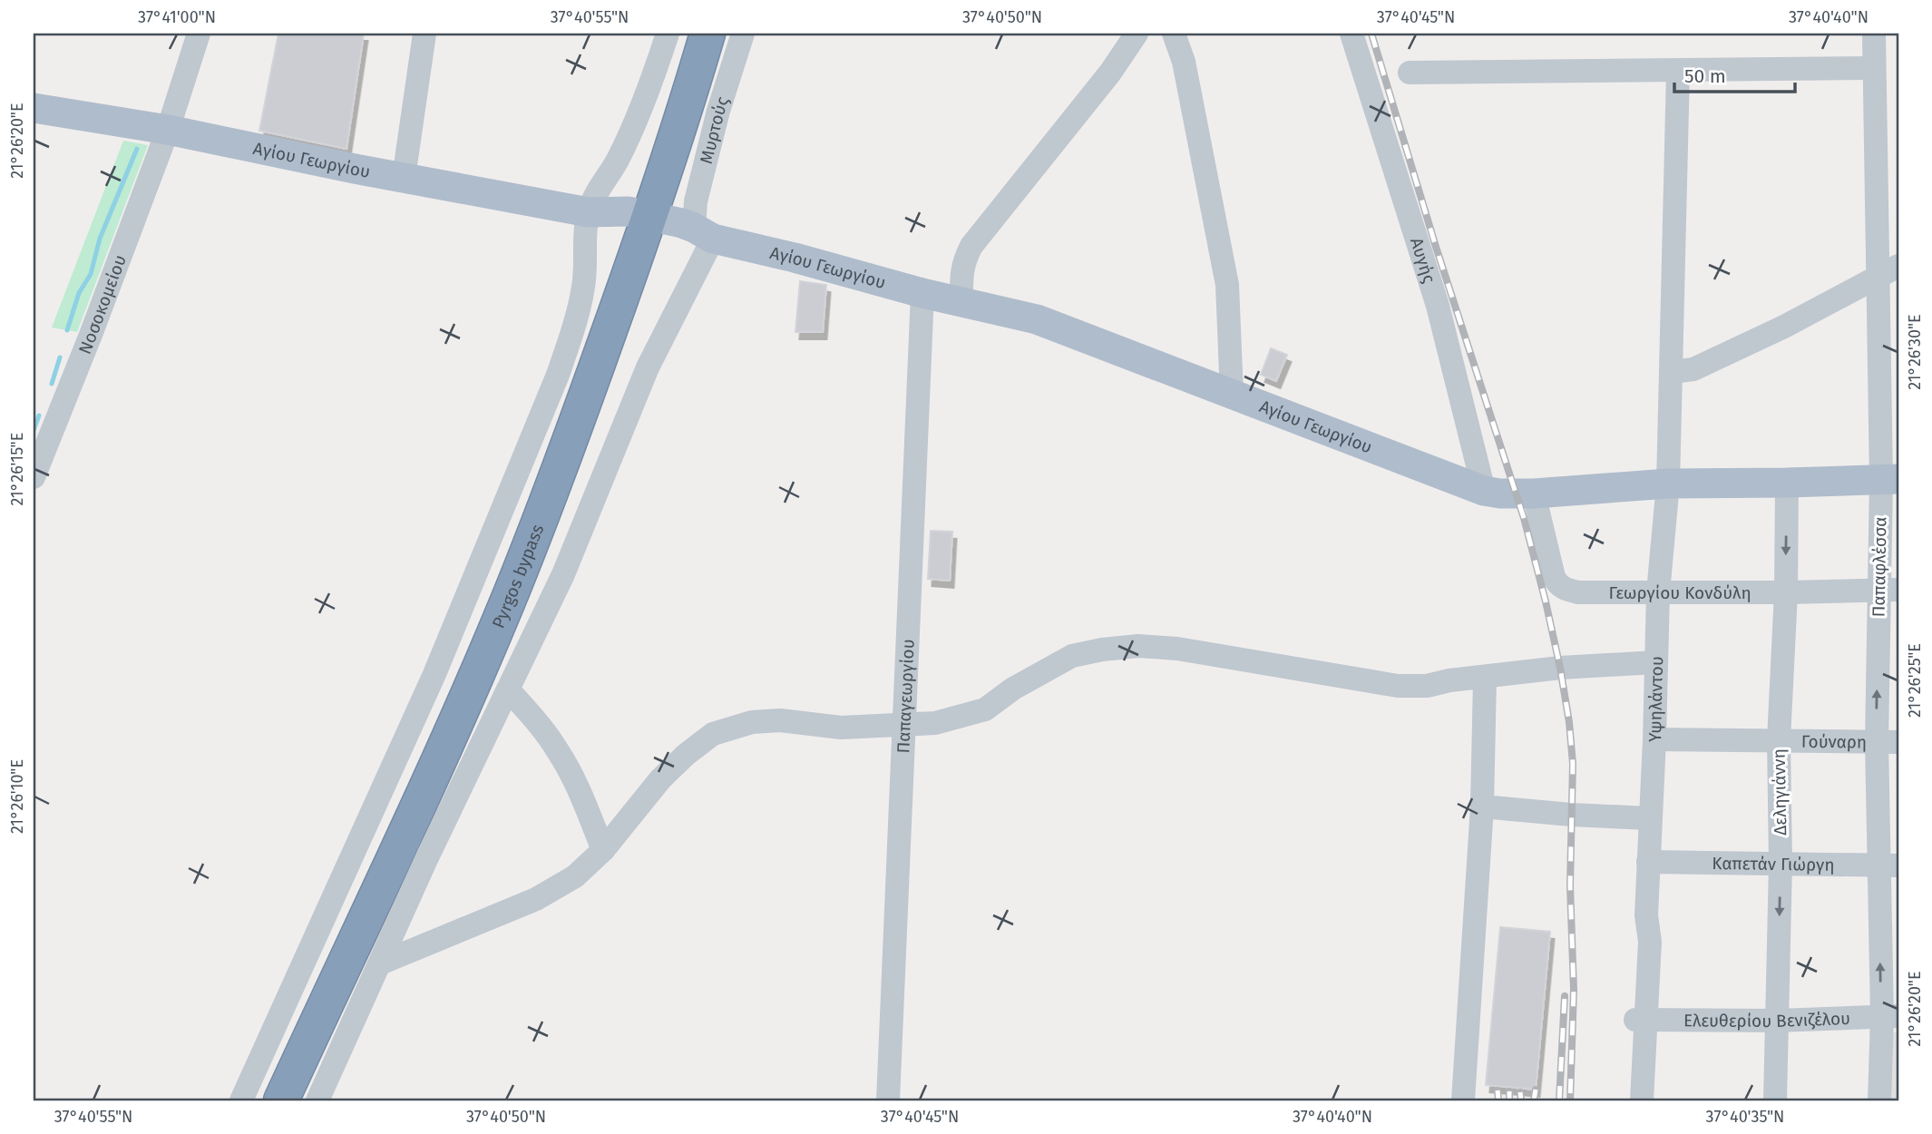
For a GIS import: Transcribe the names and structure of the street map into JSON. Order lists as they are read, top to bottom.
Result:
{
  "streets": {
    "highway": ["Pyrgos bypass"],
    "main road": ["Αγίου Γεωργίου"],
    "street": [
      "Μυρτούς",
      "Αυγής",
      "Νοσοκομείου",
      "Παπαφλέσσα",
      "Γεωργίου Κονδύλη",
      "Παπαγεωργίου",
      "Υψηλάντου",
      "Γούναρη",
      "Δεληγιάννη",
      "Καπετάν Γιώργη",
      "Ελευθερίου Βενιζέλου"
    ]
  },
  "crossings": [
    ["Μυρτούς", "Αγίου Γεωργίου"],
    ["Αγίου Γεωργίου", "Αυγής"],
    ["Αγίου Γεωργίου", "Νοσοκομείου"],
    ["Αγίου Γεωργίου", "Παπαφλέσσα"],
    ["Αγίου Γεωργίου", "Pyrgos bypass"],
    ["Αγίου Γεωργίου", "Γεωργίου Κονδύλη"],
    ["Αγίου Γεωργίου", "Παπαγεωργίου"],
    ["Αγίου Γεωργίου", "Υψηλάντου"],
    ["Αγίου Γεωργίου", "Δεληγιάννη"],
    ["Παπαφλέσσα", "Γεωργίου Κονδύλη"],
    ["Παπαφλέσσα", "Γούναρη"],
    ["Παπαφλέσσα", "Καπετάν Γιώργη"],
    ["Παπαφλέσσα", "Ελευθερίου Βενιζέλου"],
    ["Γεωργίου Κονδύλη", "Υψηλάντου"],
    ["Γεωργίου Κονδύλη", "Δεληγιάννη"],
    ["Υψηλάντου", "Γούναρη"],
    ["Υψηλάντου", "Καπετάν Γιώργη"],
    ["Υψηλάντου", "Ελευθερίου Βενιζέλου"],
    ["Γούναρη", "Δεληγιάννη"],
    ["Δεληγιάννη", "Καπετάν Γιώργη"],
    ["Δεληγιάννη", "Ελευθερίου Βενιζέλου"]
  ],
  "one_way": ["Δεληγιάννη"],
  "scale_bar": "50 m",
  "coordinates": [
    "37°41'00\"N",
    "37°40'55\"N",
    "37°40'50\"N",
    "37°40'45\"N",
    "37°40'40\"N",
    "21°26'20\"E",
    "21°26'30\"E",
    "21°26'15\"E",
    "21°26'25\"E",
    "21°26'10\"E",
    "37°40'35\"N"
  ]
}
